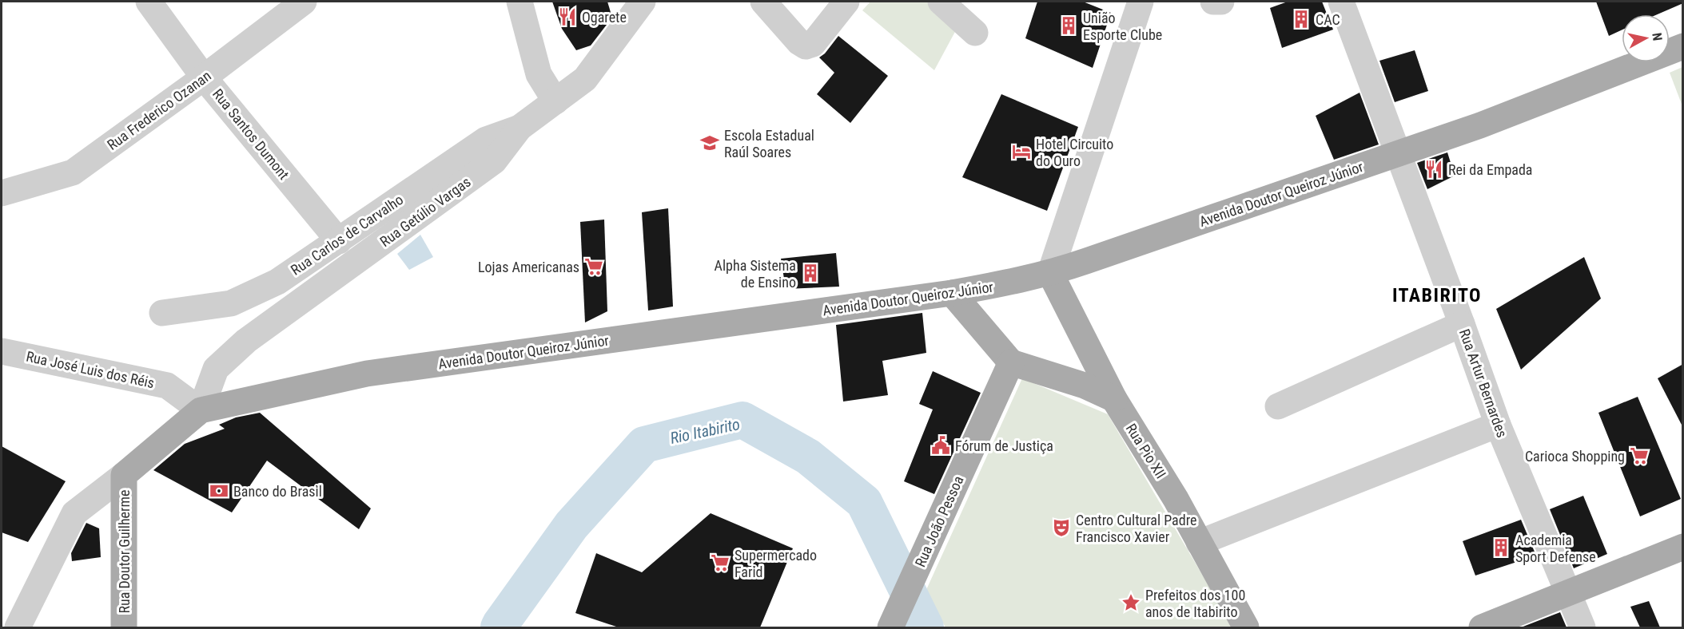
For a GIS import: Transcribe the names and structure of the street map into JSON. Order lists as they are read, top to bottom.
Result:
{
  "streets": {
    "main road": [
      "Avenida Doutor Queiroz Júnior",
      "Rua Pio XII",
      "Rua João Pessoa",
      "Rua Doutor Guilherme"
    ],
    "street": [
      "Rua Frederico Ozanan",
      "Rua Santos Dumont",
      "Rua Getúlio Vargas",
      "Rua Carlos de Carvalho",
      "Rua José Luis dos Réis",
      "Rua Artur Bernardes"
    ]
  },
  "crossings": [
    ["Rua Frederico Ozanan", "Rua Santos Dumont"],
    ["Rua Santos Dumont", "Rua Carlos de Carvalho"],
    ["Avenida Doutor Queiroz Júnior", "Rua Getúlio Vargas"],
    ["Avenida Doutor Queiroz Júnior", "Rua José Luis dos Réis"],
    ["Avenida Doutor Queiroz Júnior", "Rua Artur Bernardes"],
    ["Avenida Doutor Queiroz Júnior", "Rua Pio XII"],
    ["Avenida Doutor Queiroz Júnior", "Rua Doutor Guilherme"],
    ["Rua Getúlio Vargas", "Rua Carlos de Carvalho"],
    ["Rua Getúlio Vargas", "Rua José Luis dos Réis"]
  ],
  "districts": ["ITABIRITO"],
  "water": ["Rio Itabirito"],
  "places": {
    "restaurant": ["Ogarete", "Rei da Empada"],
    "building": [
      "CAC",
      "União Esporte Clube",
      "Alpha Sistema de Ensino",
      "Academia Sport Defense"
    ],
    "school or university": ["Escola Estadual Raúl Soares"],
    "hotel": ["Hotel Circuito do Ouro"],
    "supermarket": ["Lojas Americanas", "Carioca Shopping", "Supermercado Farid"],
    "public building": ["Fórum de Justiça"],
    "bank": ["Banco do Brasil"],
    "theatre": ["Centro Cultural Padre Francisco Xavier"],
    "place": ["Prefeitos dos 100 anos de Itabirito"]
  },
  "north": "right"
}
